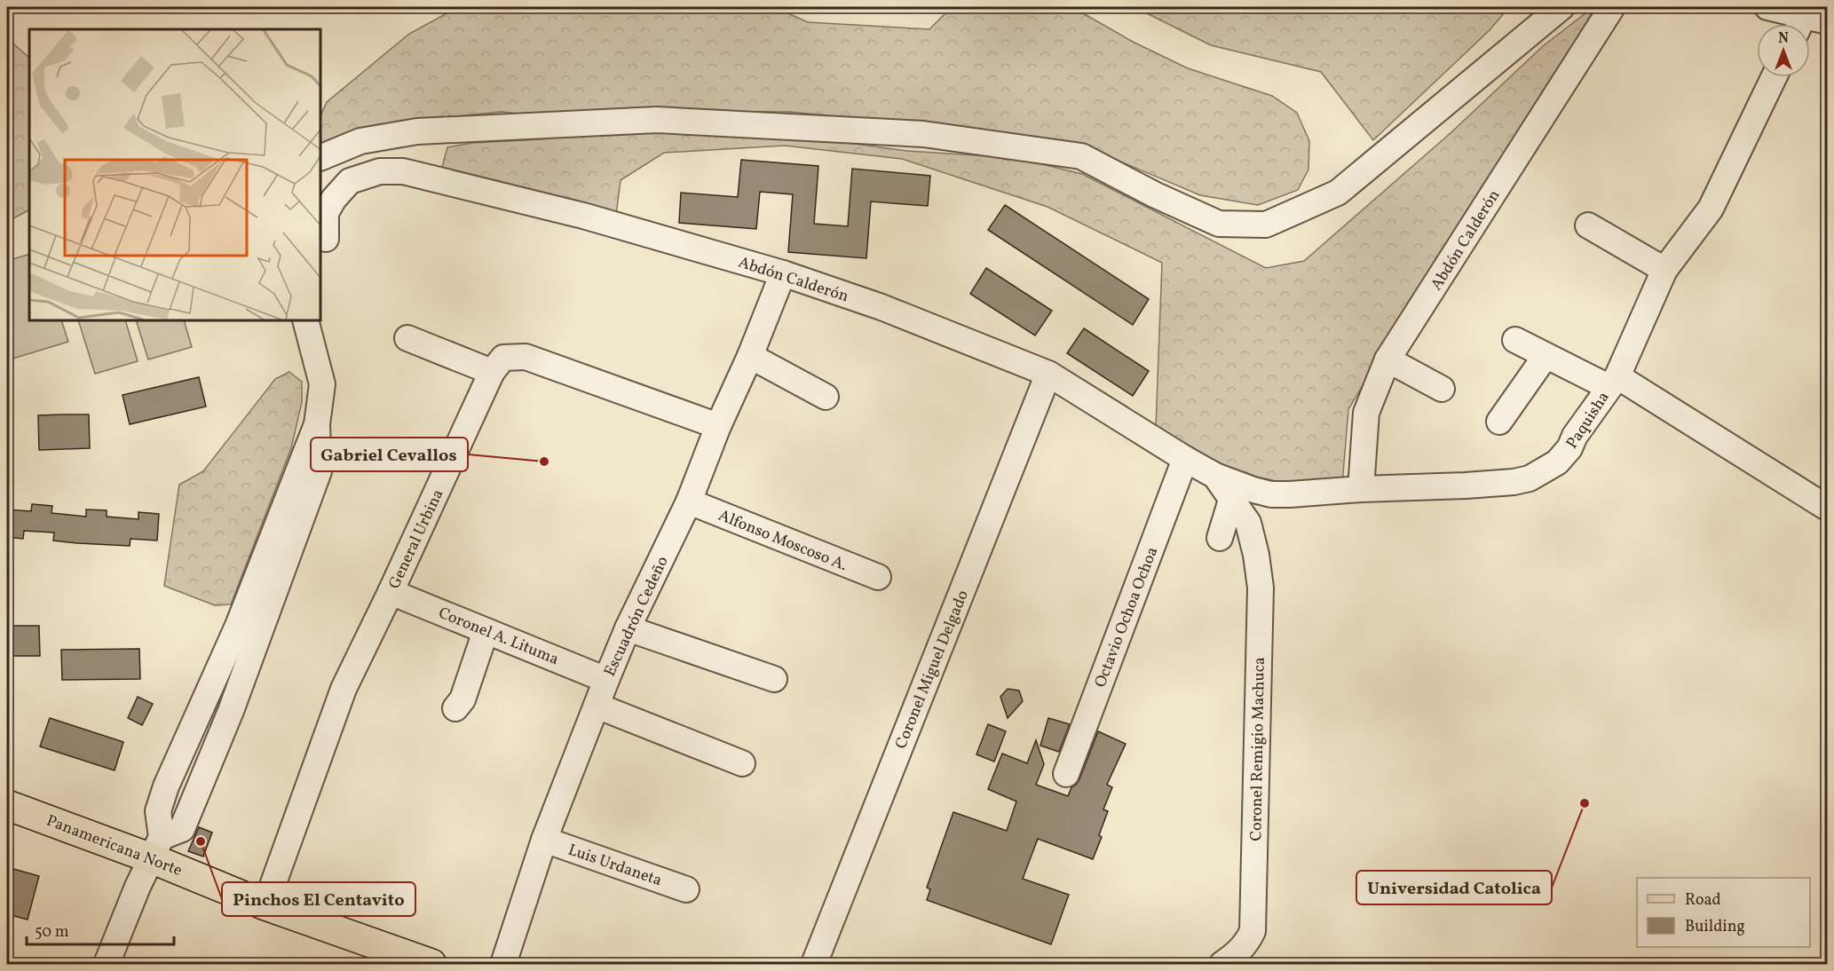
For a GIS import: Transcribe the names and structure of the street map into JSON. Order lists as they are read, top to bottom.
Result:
{
  "streets": {
    "main road": ["Panamericana Norte"],
    "street": [
      "Abdón Calderón",
      "Paquisha",
      "General Urbina",
      "Alfonso Moscoso A.",
      "Escuadrón Cedeño",
      "Octavio Ochoa Ochoa",
      "Coronel A. Lituma",
      "Coronel Miguel Delgado",
      "Coronel Remigio Machuca",
      "Luis Urdaneta"
    ]
  },
  "crossings": [
    ["Abdón Calderón", "Paquisha"],
    ["Abdón Calderón", "Escuadrón Cedeño"],
    ["Abdón Calderón", "Octavio Ochoa Ochoa"],
    ["Abdón Calderón", "Coronel Miguel Delgado"],
    ["Abdón Calderón", "Coronel Remigio Machuca"],
    ["General Urbina", "Escuadrón Cedeño"],
    ["General Urbina", "Coronel A. Lituma"],
    ["General Urbina", "Panamericana Norte"],
    ["Alfonso Moscoso A.", "Escuadrón Cedeño"],
    ["Escuadrón Cedeño", "Coronel A. Lituma"],
    ["Escuadrón Cedeño", "Luis Urdaneta"]
  ],
  "places": ["Gabriel Cevallos", "Universidad Catolica", "Pinchos El Centavito"],
  "legend": ["Road", "Building"],
  "scale_bar": "50 m",
  "north": "top"
}
